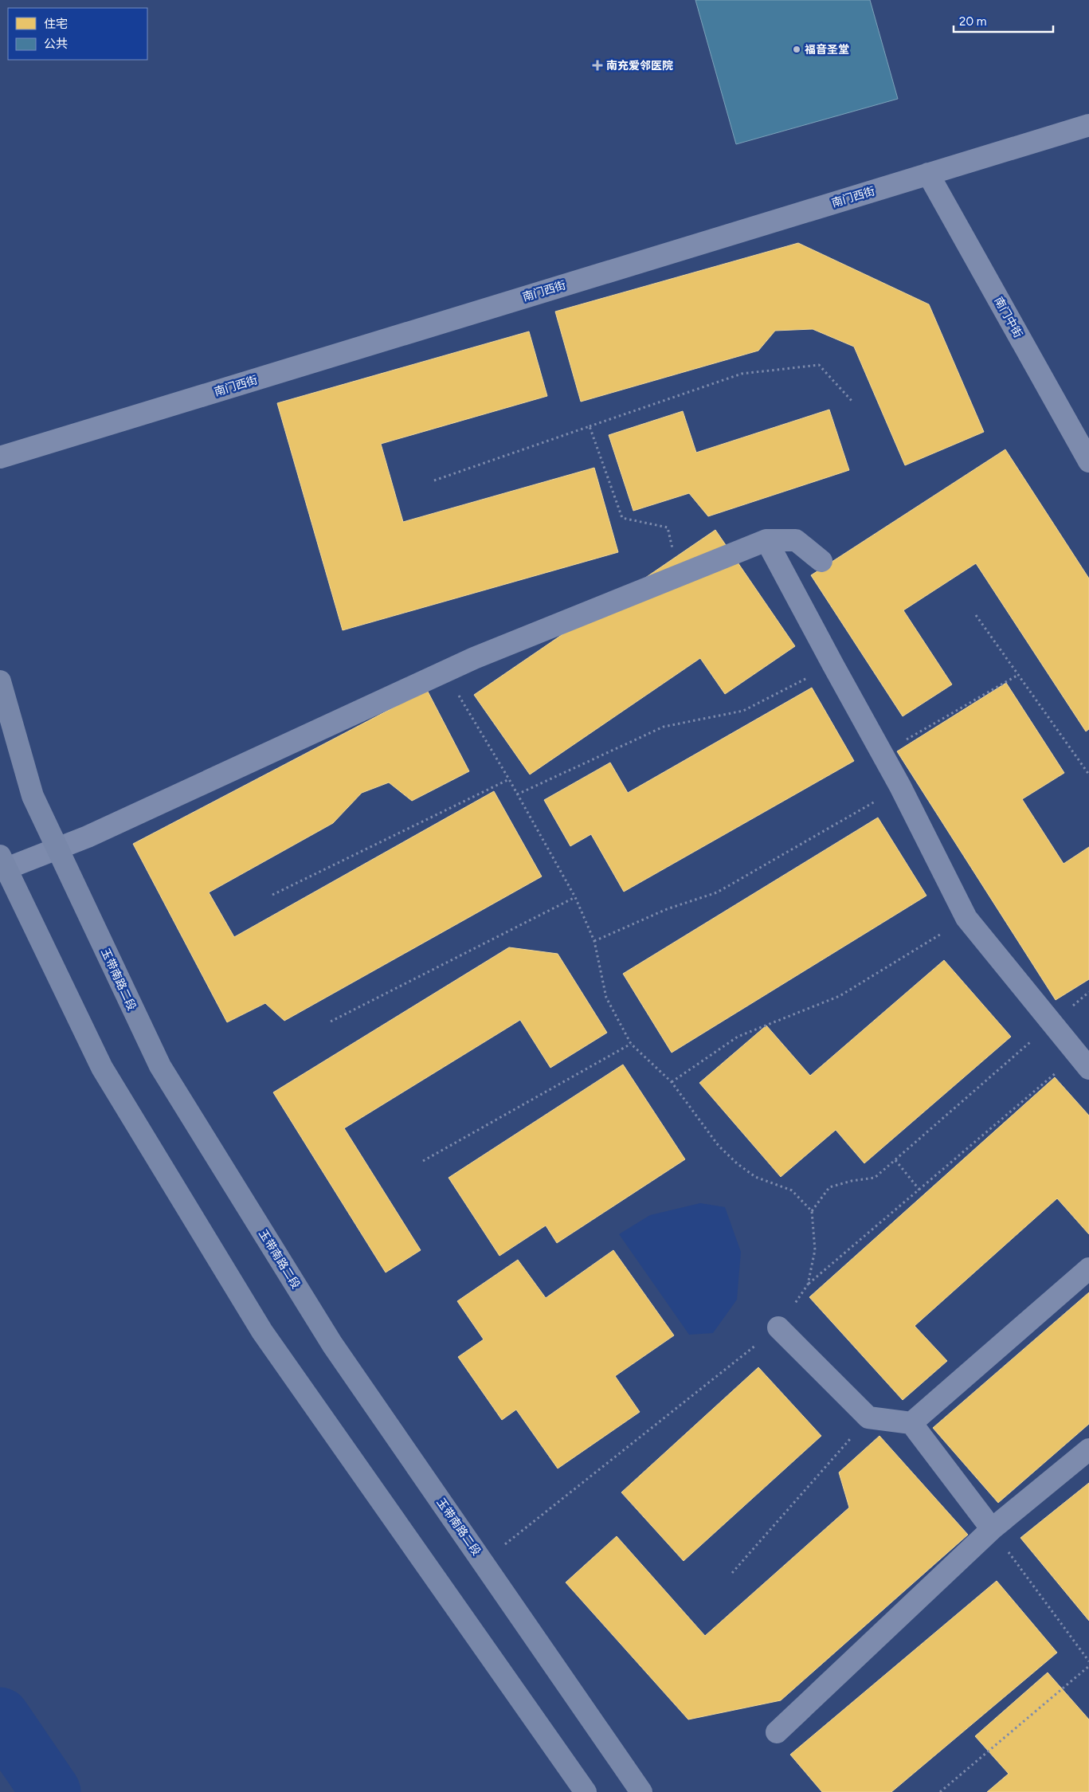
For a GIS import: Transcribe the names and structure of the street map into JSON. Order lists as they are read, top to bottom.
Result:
{
  "streets": {
    "main road": ["玉带南路二段"],
    "street": ["南门西街", "南门中街"]
  },
  "crossings": [
    ["南门西街", "南门中街"]
  ],
  "places": {
    "other": ["福音圣堂"],
    "health": ["南充爱邻医院"]
  },
  "legend": ["住宅", "公共"],
  "scale_bar": "20 m"
}
